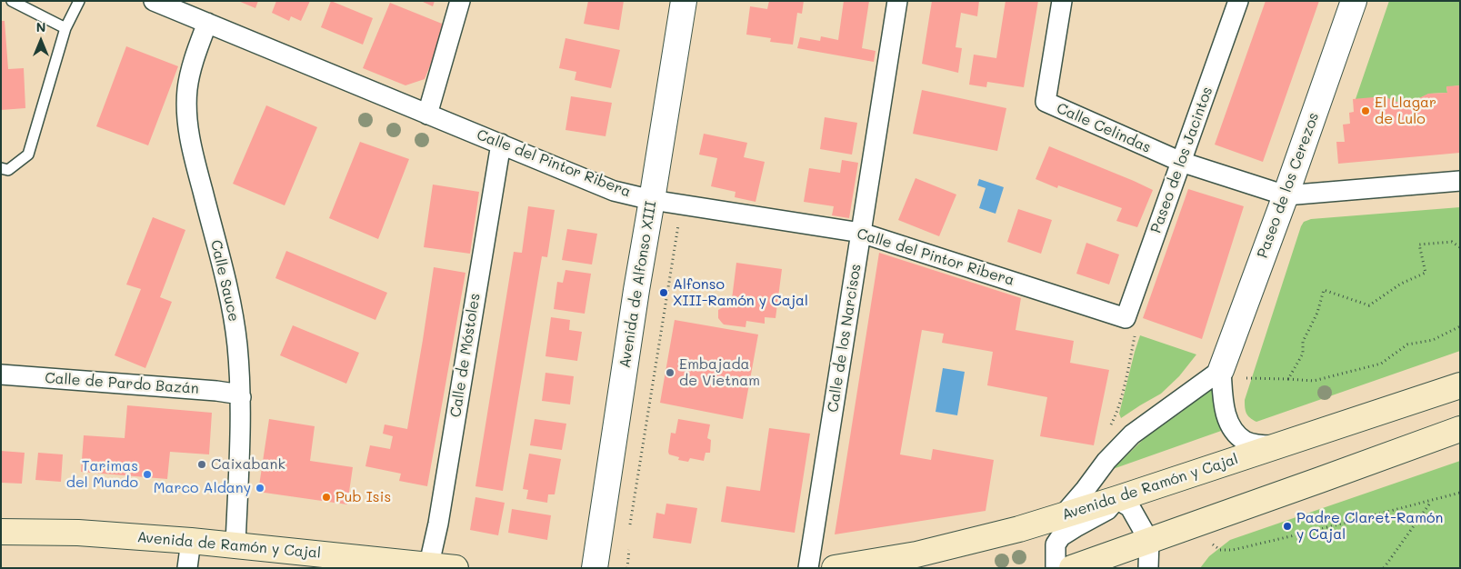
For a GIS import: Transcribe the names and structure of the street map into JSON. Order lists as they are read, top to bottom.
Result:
{
  "streets": {
    "main road": ["Avenida de Ramón y Cajal"],
    "street": [
      "Calle Celindas",
      "Paseo de los Jacintos",
      "Calle del Pintor Ribera",
      "Paseo de los Cerezos",
      "Calle Sauce",
      "Avenida de Alfonso XIII",
      "Calle de los Narcisos",
      "Calle de Móstoles",
      "Calle de Pardo Bazán"
    ]
  },
  "crossings": [
    ["Calle Celindas", "Paseo de los Jacintos"],
    ["Paseo de los Jacintos", "Calle del Pintor Ribera"],
    ["Calle del Pintor Ribera", "Calle Sauce"],
    ["Calle del Pintor Ribera", "Avenida de Alfonso XIII"],
    ["Calle del Pintor Ribera", "Calle de los Narcisos"],
    ["Calle del Pintor Ribera", "Calle de Móstoles"],
    ["Paseo de los Cerezos", "Avenida de Ramón y Cajal"],
    ["Calle Sauce", "Calle de Pardo Bazán"],
    ["Calle Sauce", "Avenida de Ramón y Cajal"],
    ["Calle de Móstoles", "Avenida de Ramón y Cajal"]
  ],
  "places": [
    "El Llagar de Lulo",
    "Alfonso XIII-Ramón y Cajal",
    "Embajada de Vietnam",
    "Caixabank",
    "Tarimas del Mundo",
    "Marco Aldany",
    "Pub Isis",
    "Padre Claret-Ramón y Cajal"
  ],
  "north": "top"
}
